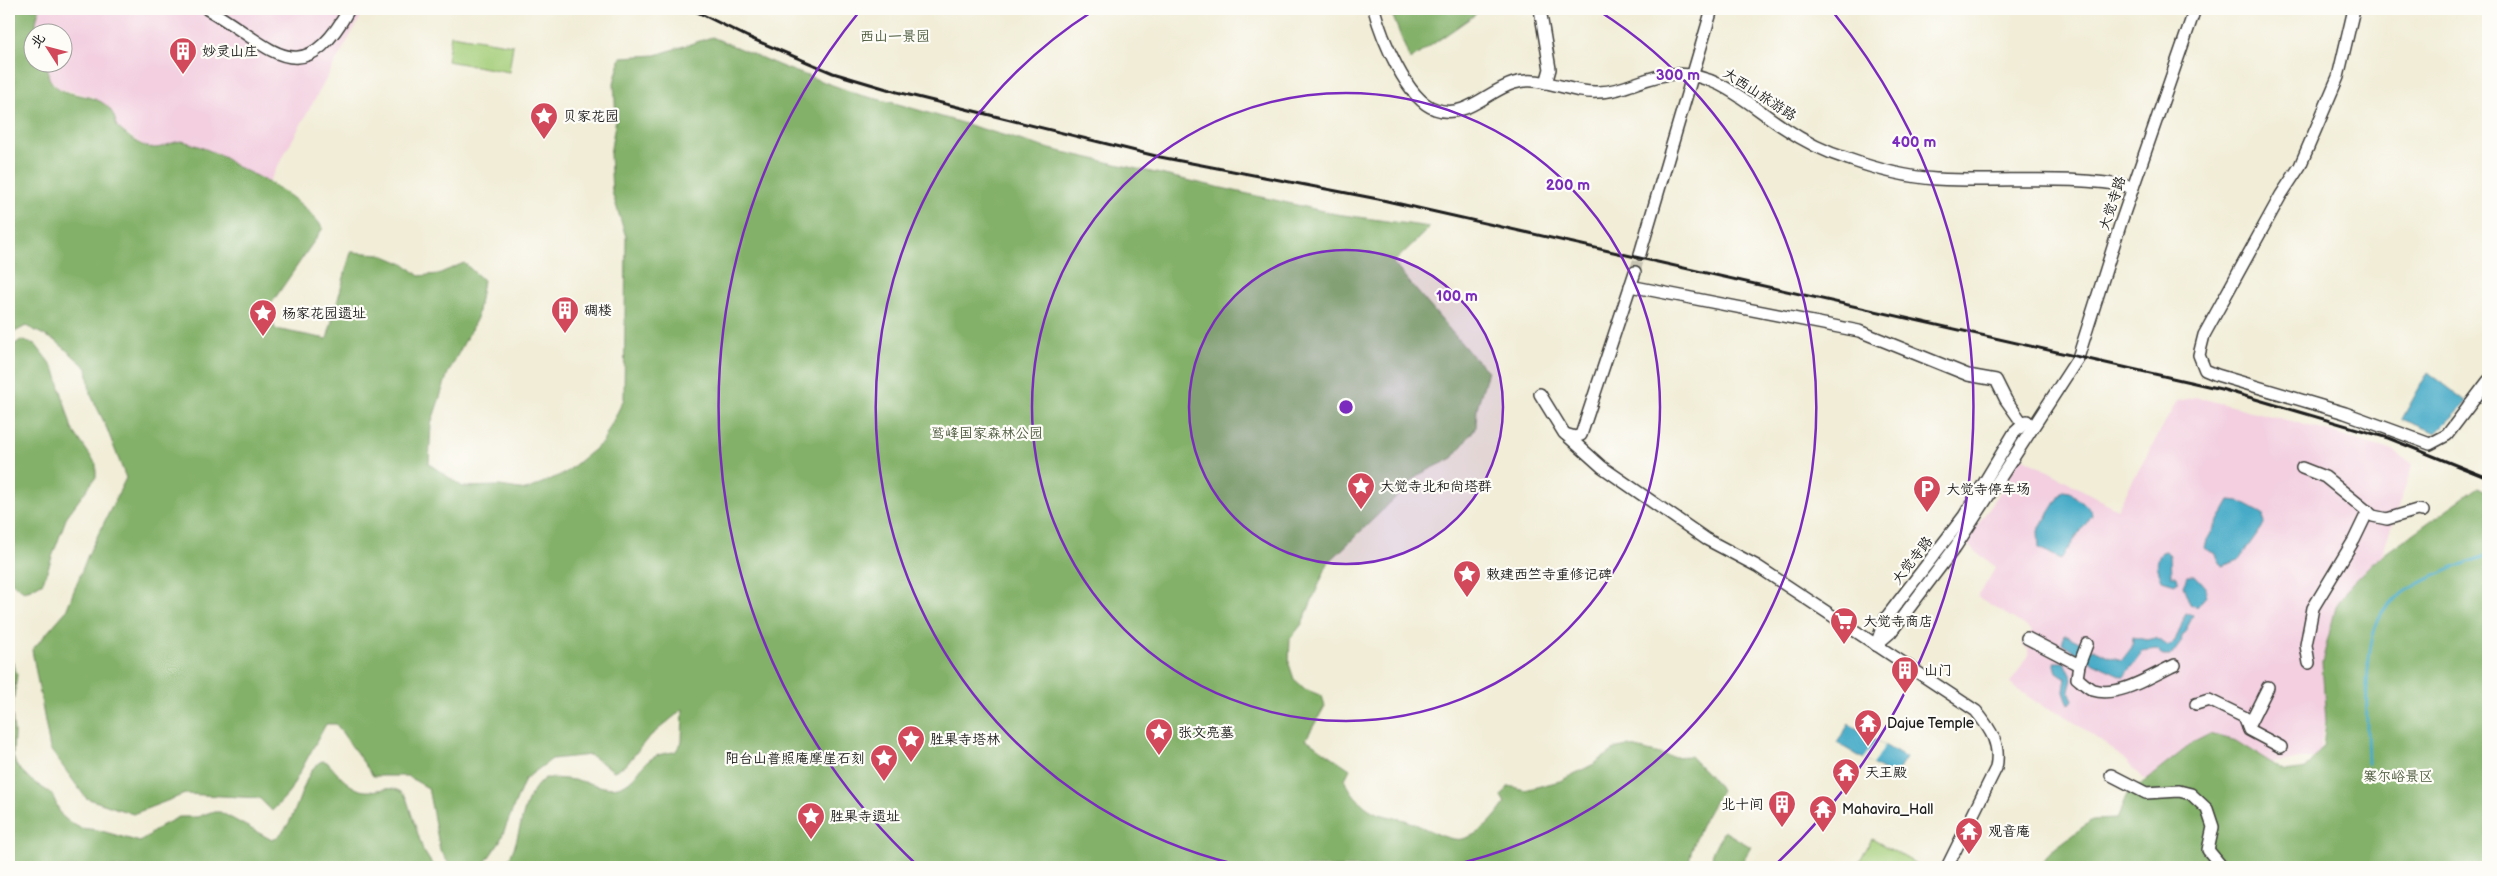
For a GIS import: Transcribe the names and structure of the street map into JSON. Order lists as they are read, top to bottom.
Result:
{
  "streets": {
    "street": ["大西山旅游路", "大觉寺路"]
  },
  "crossings": [
    ["大西山旅游路", "大觉寺路"]
  ],
  "parks": ["西山一景园", "鹫峰国家森林公园", "寨尔峪景区"],
  "places": {
    "building": [
      "妙灵山庄",
      "碉楼",
      "山门",
      "北十间"
    ],
    "place": [
      "贝家花园",
      "杨家花园遗址",
      "大觉寺北和尚塔群",
      "敕建西竺寺重修记碑",
      "张文亮墓",
      "胜果寺塔林",
      "阳台山普照庵摩崖石刻",
      "胜果寺遗址"
    ],
    "parking": ["大觉寺停车场"],
    "supermarket": ["大觉寺商店"],
    "temple": [
      "Dajue Temple",
      "天王殿",
      "Mahavira_Hall",
      "观音庵"
    ]
  },
  "north": "top left",
  "rings": [
    "300 m",
    "400 m",
    "200 m",
    "100 m"
  ]
}
